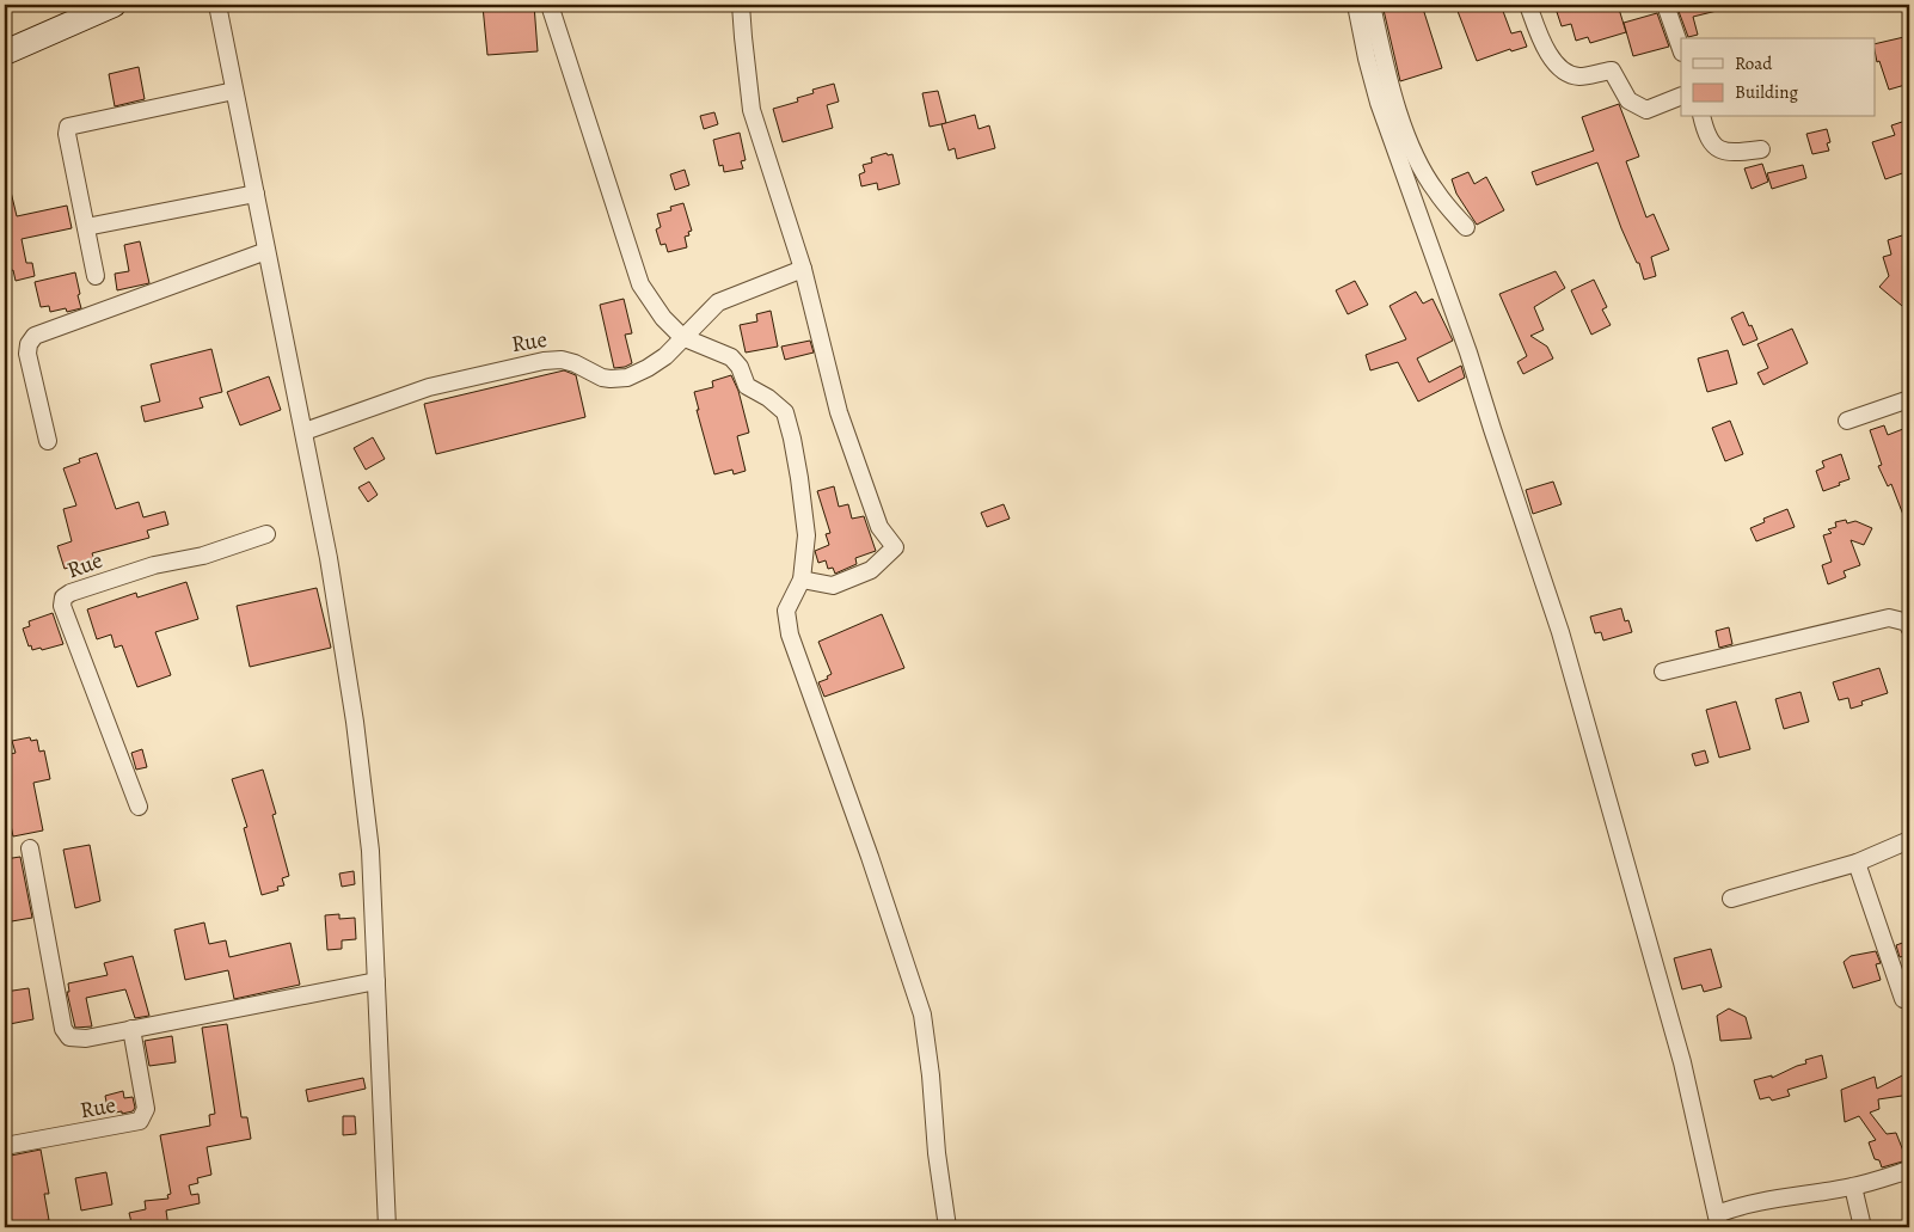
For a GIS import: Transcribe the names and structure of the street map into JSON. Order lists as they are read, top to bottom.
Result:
{
  "streets": {
    "street": ["Rue"]
  },
  "legend": ["Road", "Building"]
}
